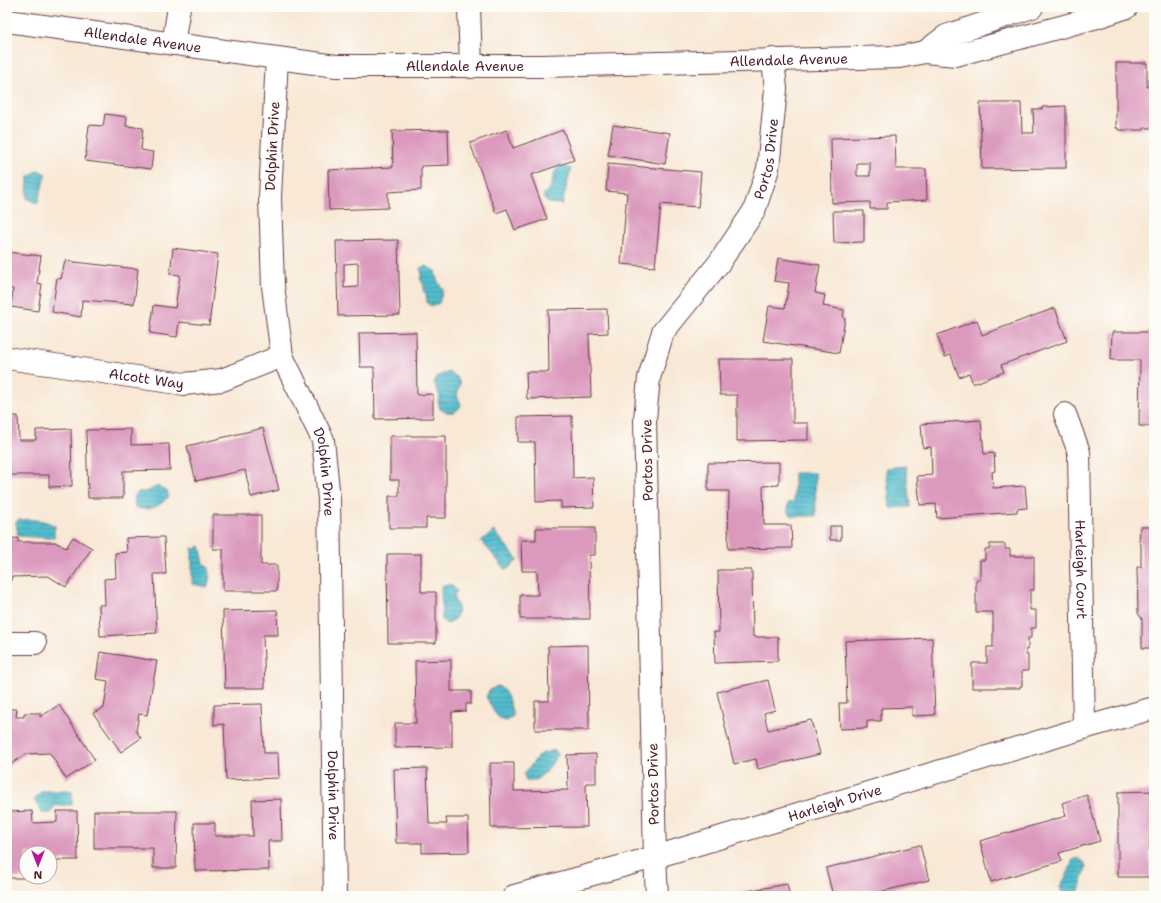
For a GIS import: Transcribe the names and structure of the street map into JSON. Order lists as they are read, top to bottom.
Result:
{
  "streets": {
    "street": [
      "Allendale Avenue",
      "Dolphin Drive",
      "Portos Drive",
      "Alcott Way",
      "Harleigh Court",
      "Harleigh Drive"
    ]
  },
  "crossings": [
    ["Allendale Avenue", "Dolphin Drive"],
    ["Allendale Avenue", "Portos Drive"],
    ["Dolphin Drive", "Alcott Way"],
    ["Portos Drive", "Harleigh Drive"],
    ["Harleigh Court", "Harleigh Drive"]
  ],
  "north": "bottom"
}
